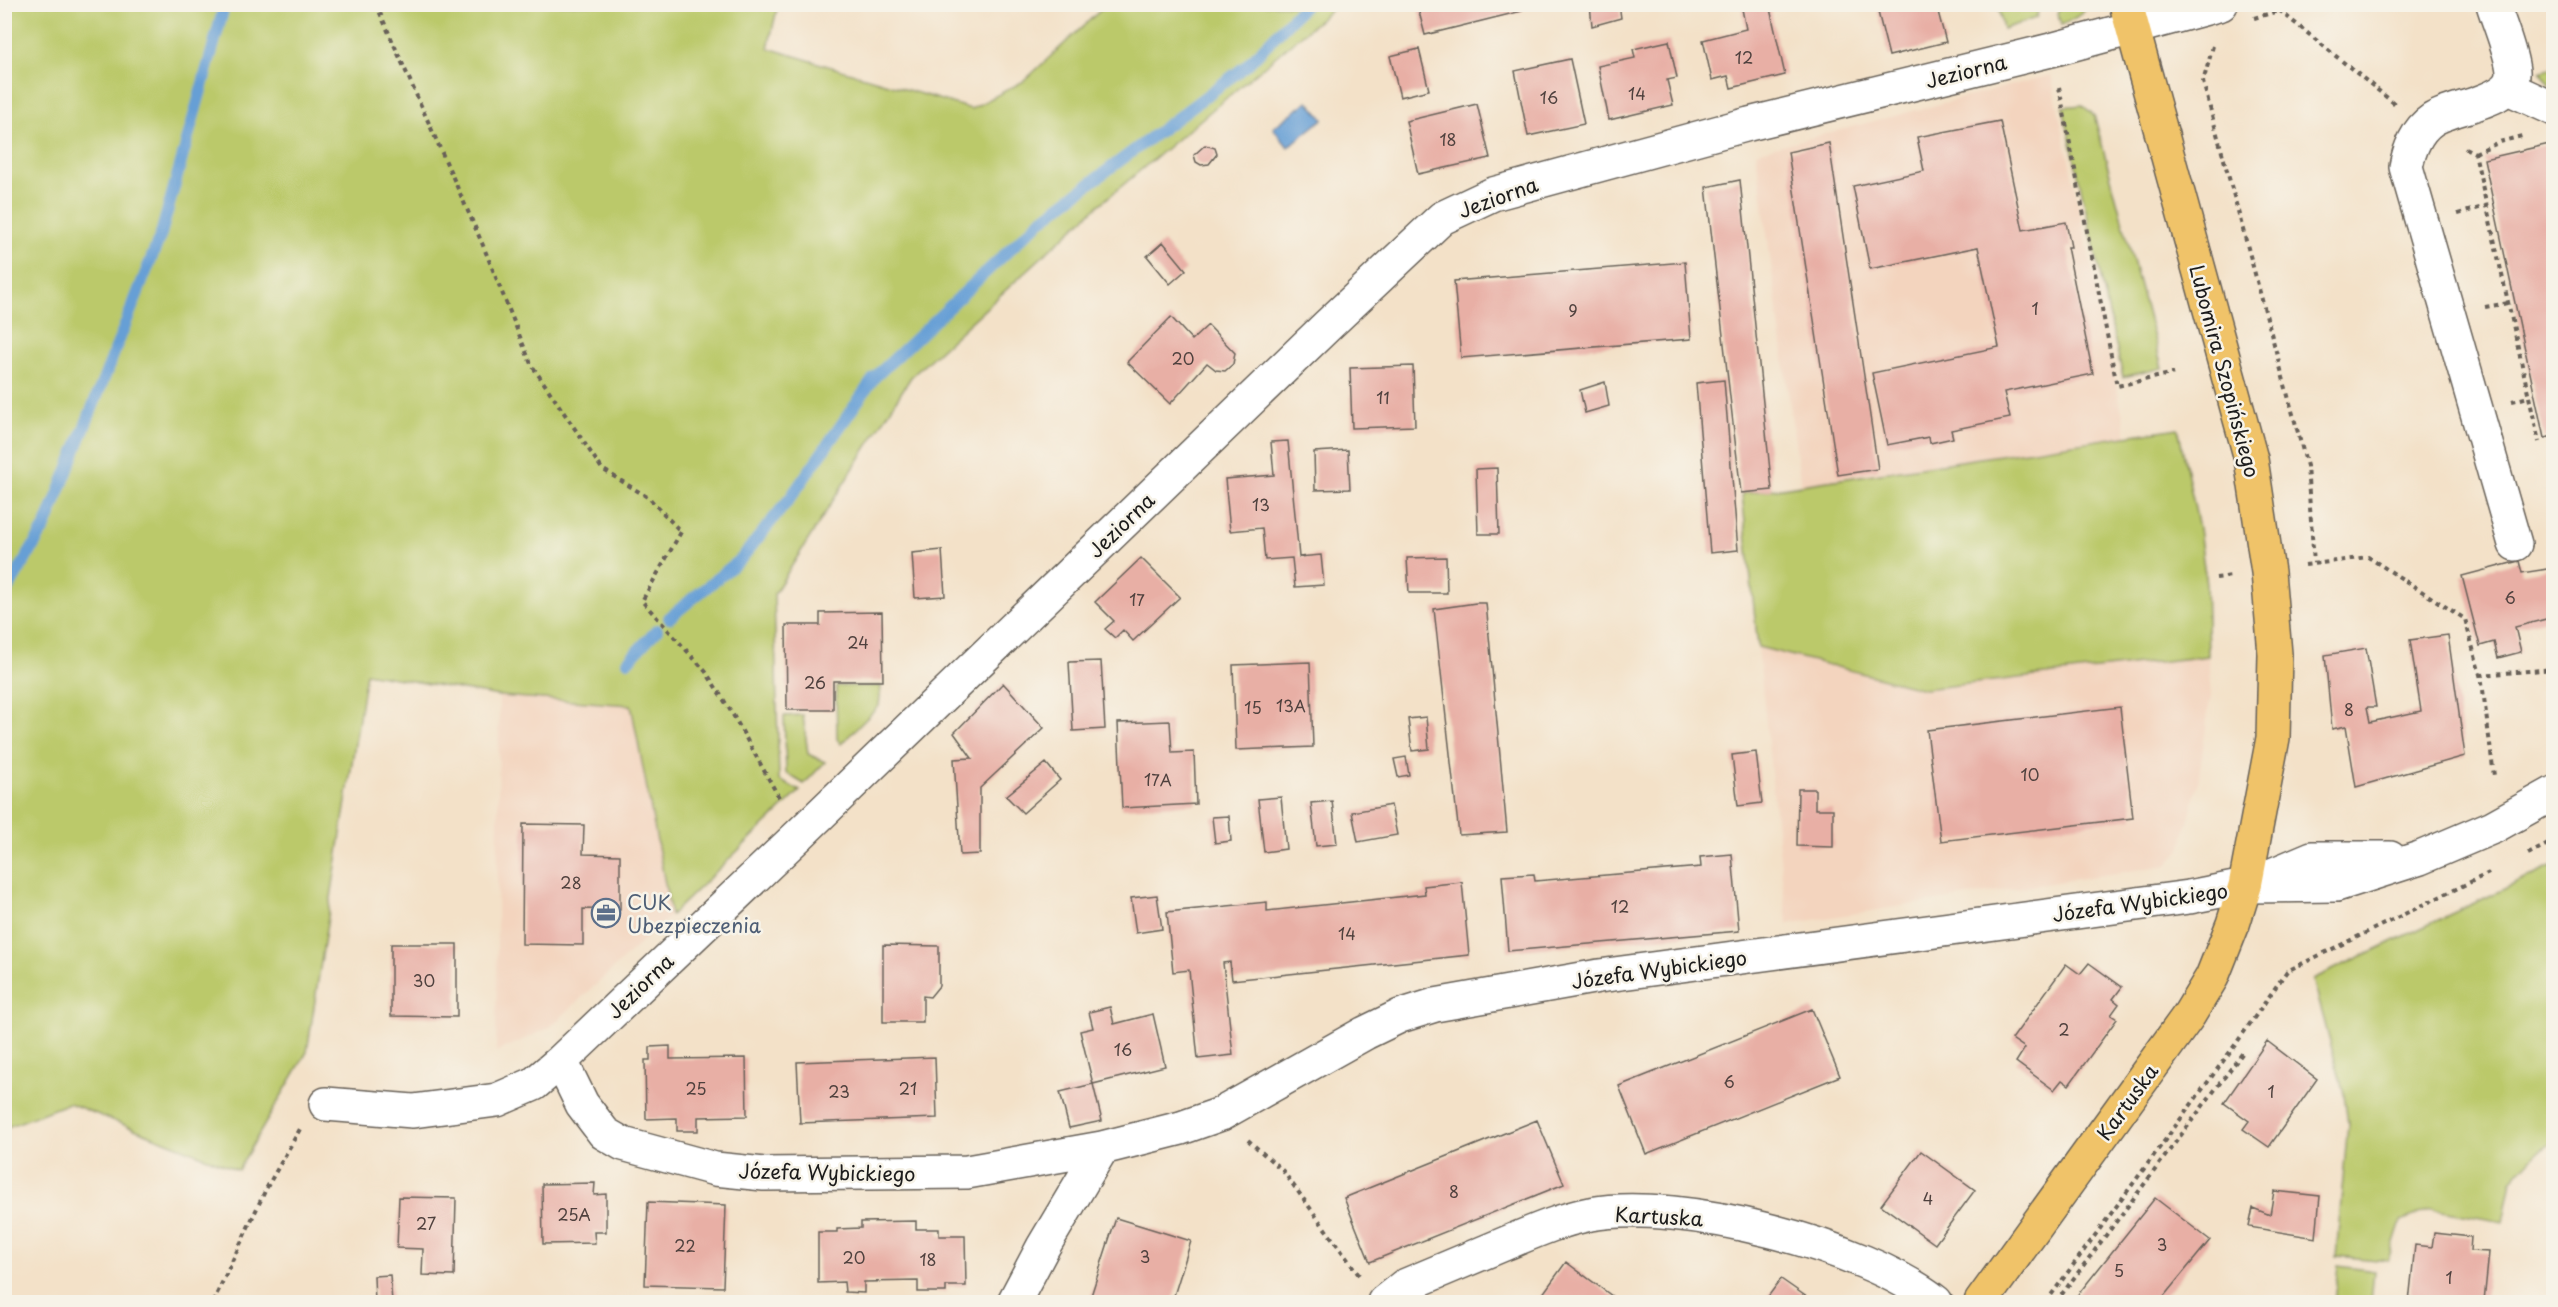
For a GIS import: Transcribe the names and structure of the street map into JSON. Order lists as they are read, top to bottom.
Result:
{
  "streets": {
    "main road": ["Lubomira Szopińskiego", "Kartuska"],
    "street": ["Jeziorna", "Józefa Wybickiego"]
  },
  "crossings": [
    ["Jeziorna", "Lubomira Szopińskiego"],
    ["Jeziorna", "Józefa Wybickiego"],
    ["Lubomira Szopińskiego", "Józefa Wybickiego"],
    ["Lubomira Szopińskiego", "Kartuska"],
    ["Józefa Wybickiego", "Kartuska"]
  ],
  "places": {
    "office": ["CUK Ubezpieczenia"]
  },
  "house_numbers": [
    "12",
    "14",
    "16",
    "18",
    "1",
    "9",
    "20",
    "11",
    "13",
    "6",
    "17",
    "24",
    "26",
    "13A",
    "15",
    "8",
    "10",
    "17A",
    "28",
    "12",
    "14",
    "30",
    "2",
    "16",
    "6",
    "25",
    "21",
    "23",
    "1",
    "8",
    "4",
    "25A",
    "27",
    "3",
    "22",
    "3",
    "20",
    "18",
    "5",
    "1"
  ]
}
